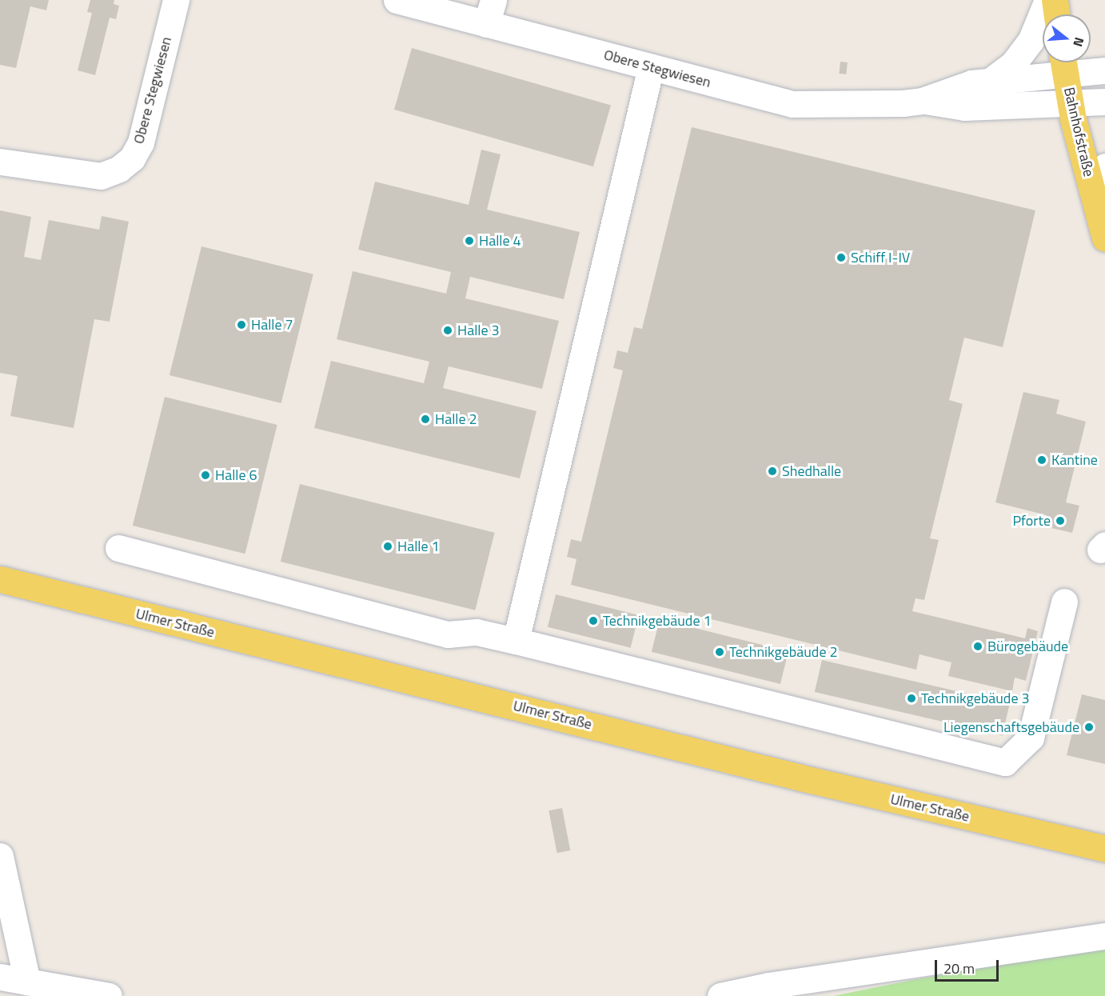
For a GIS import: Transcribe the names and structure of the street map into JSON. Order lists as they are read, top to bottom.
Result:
{
  "streets": {
    "main road": ["Bahnhofstraße", "Ulmer Straße"],
    "street": ["Obere Stegwiesen"]
  },
  "crossings": [
    ["Obere Stegwiesen", "Bahnhofstraße"]
  ],
  "places": [
    "Halle 4",
    "Schiff I-IV",
    "Halle 7",
    "Halle 3",
    "Halle 2",
    "Kantine",
    "Shedhalle",
    "Halle 6",
    "Pforte",
    "Halle 1",
    "Technikgebäude 1",
    "Bürogebäude",
    "Technikgebäude 2",
    "Technikgebäude 3",
    "Liegenschaftsgebäude"
  ],
  "scale_bar": "20 m",
  "north": "right"
}
